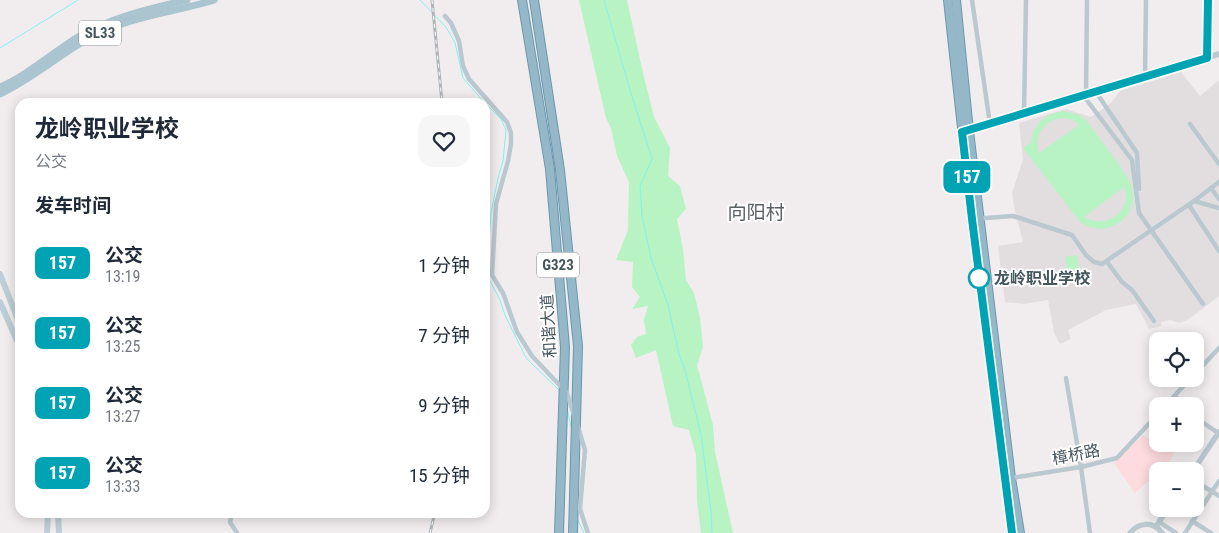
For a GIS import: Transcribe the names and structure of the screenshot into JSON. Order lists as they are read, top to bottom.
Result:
{
  "streets": {
    "highway": ["G323", "和谐大道"],
    "main road": ["SL33"],
    "street": ["樟桥路"]
  },
  "districts": ["向阳村"],
  "places": ["龙岭职业学校"],
  "lines": ["bus line 157"],
  "page": {
    "on_map": "157",
    "heading": [
      ["龙岭职业学校", "公交"],
      "发车时间"
    ],
    "list": [
      {
        "mark": "157",
        "name": "公交",
        "note": "13:19",
        "value": "1 分钟"
      },
      {
        "mark": "157",
        "name": "公交",
        "note": "13:25",
        "value": "7 分钟"
      },
      {
        "mark": "157",
        "name": "公交",
        "note": "13:27",
        "value": "9 分钟"
      },
      {
        "mark": "157",
        "name": "公交",
        "note": "13:33",
        "value": "15 分钟"
      }
    ],
    "map_buttons": ["+", "−"]
  }
}
